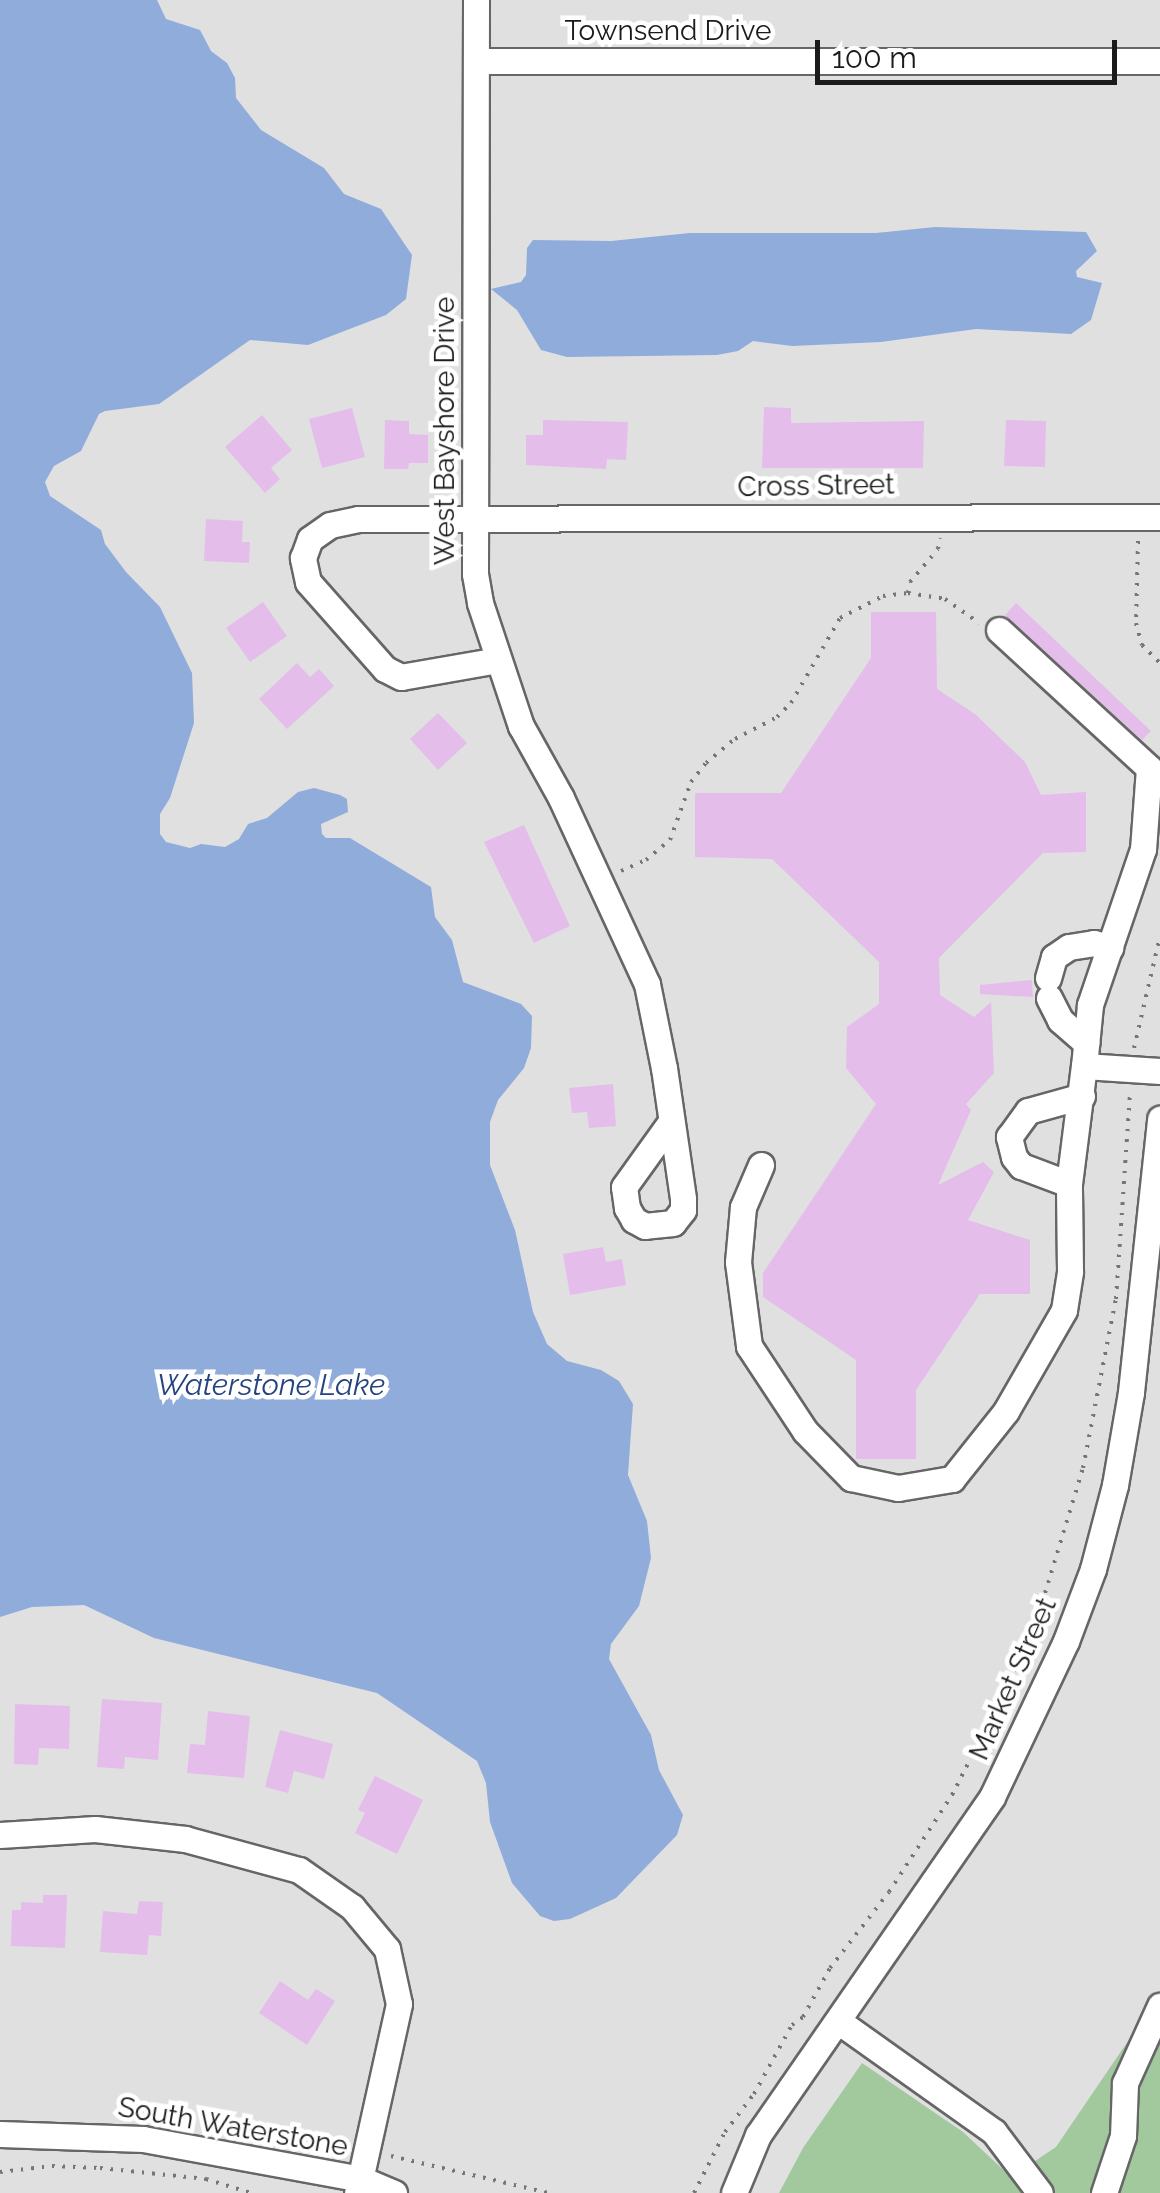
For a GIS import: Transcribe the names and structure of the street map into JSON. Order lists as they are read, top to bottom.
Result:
{
  "streets": {
    "street": [
      "Townsend Drive",
      "West Bayshore Drive",
      "Cross Street",
      "Market Street",
      "South Waterstone"
    ]
  },
  "crossings": [
    ["Townsend Drive", "West Bayshore Drive"],
    ["West Bayshore Drive", "Cross Street"]
  ],
  "water": ["Waterstone Lake"],
  "scale_bar": "100 m"
}
